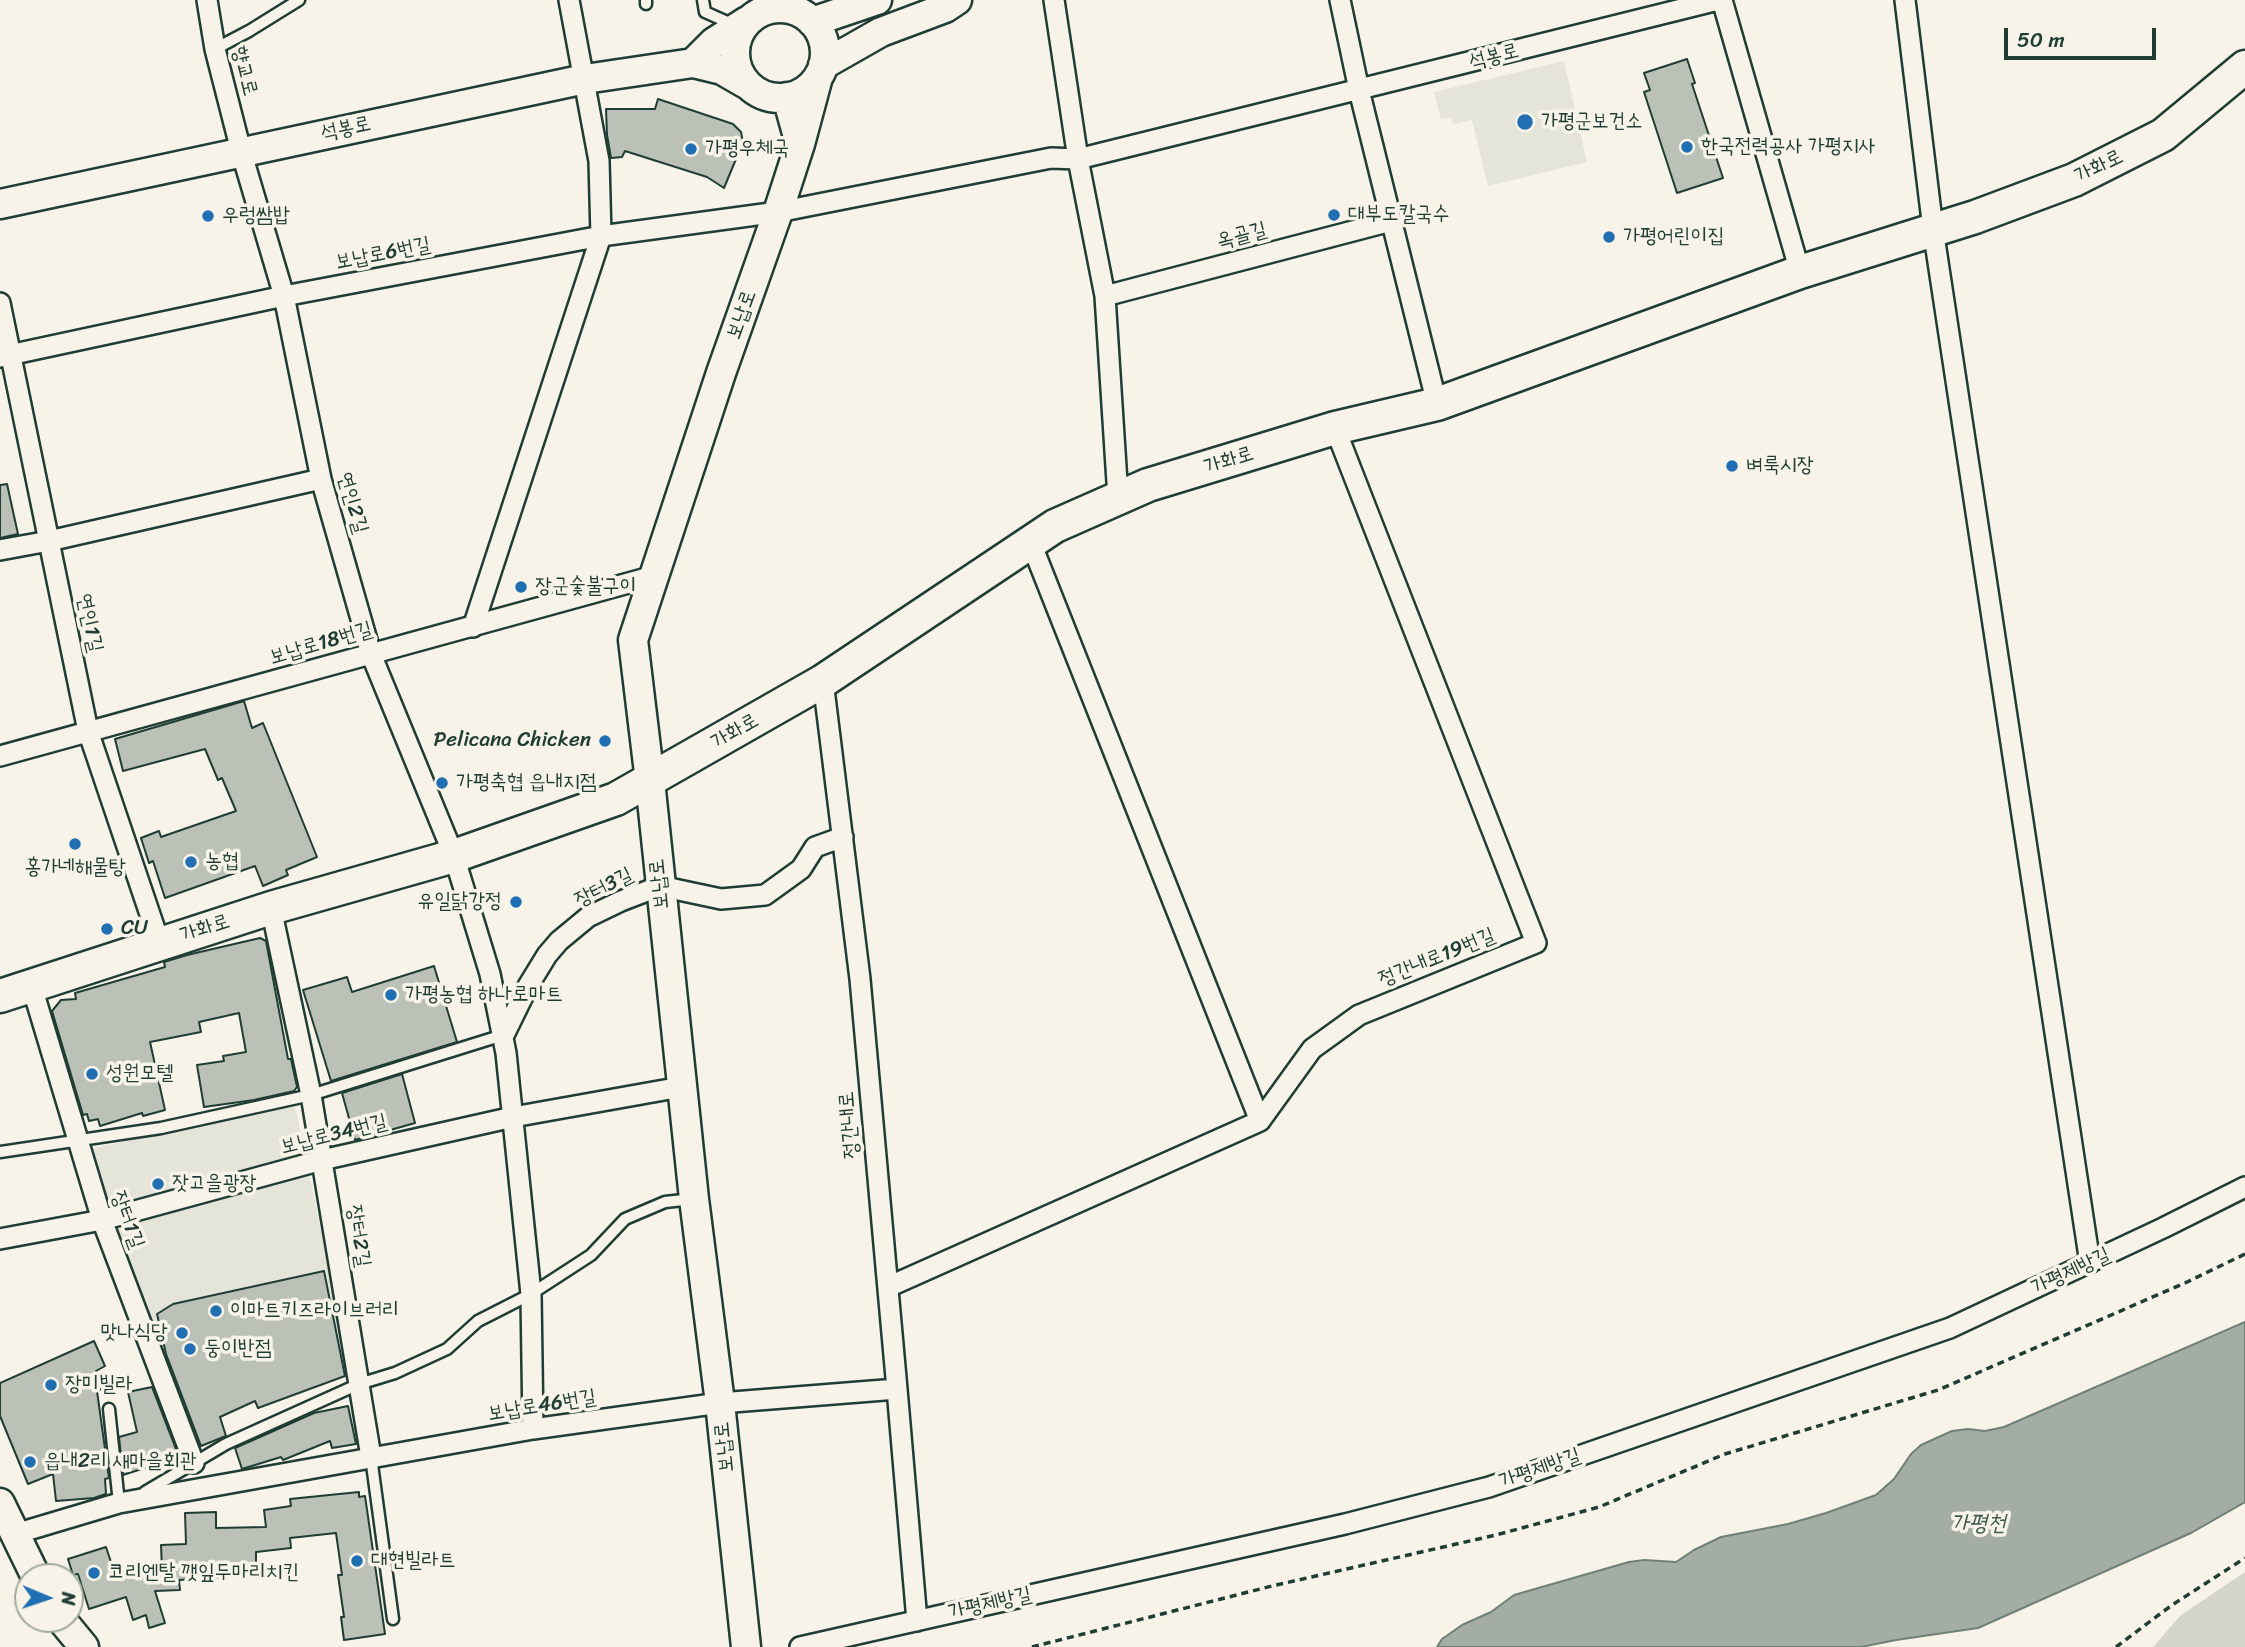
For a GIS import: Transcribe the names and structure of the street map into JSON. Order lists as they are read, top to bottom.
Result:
{
  "streets": {
    "main road": ["석봉로", "가화로", "보납로"],
    "street": [
      "향교로",
      "옥골길",
      "보납로6번길",
      "연인2길",
      "연인1길",
      "보납로18번길",
      "장터3길",
      "정간내로19번길",
      "정간내로",
      "보납로34번길",
      "장터1길",
      "장터2길",
      "가평제방길",
      "보납로46번길"
    ]
  },
  "crossings": [
    ["석봉로", "향교로"],
    ["석봉로", "연인2길"],
    ["향교로", "연인2길"],
    ["가화로", "보납로"],
    ["가화로", "연인2길"],
    ["가화로", "연인1길"],
    ["가화로", "정간내로19번길"],
    ["가화로", "정간내로"],
    ["가화로", "장터1길"],
    ["가화로", "장터2길"],
    ["보납로6번길", "보납로"],
    ["보납로6번길", "연인2길"],
    ["보납로6번길", "연인1길"],
    ["보납로", "보납로18번길"],
    ["보납로", "장터3길"],
    ["보납로", "보납로34번길"],
    ["보납로", "보납로46번길"],
    ["연인2길", "보납로18번길"],
    ["연인1길", "보납로18번길"],
    ["장터3길", "정간내로"],
    ["정간내로", "가평제방길"],
    ["보납로34번길", "장터1길"],
    ["보납로34번길", "장터2길"],
    ["장터2길", "보납로46번길"]
  ],
  "water": ["가평천"],
  "places": [
    "가평군보건소",
    "한국전력공사 가평지사",
    "가평우체국",
    "대부도칼국수",
    "우렁쌈밥",
    "가평어린이집",
    "벼룩시장",
    "장군숯불구이",
    "Pelicana Chicken",
    "가평축협 읍내지점",
    "홍가네해물탕",
    "농협",
    "유일닭강정",
    "CU",
    "가평농협 하나로마트",
    "성원모텔",
    "잣고을광장",
    "이마트키즈라이브러리",
    "맛나식당",
    "둥이반점",
    "장미빌라",
    "읍내2리 새마을회관",
    "대현빌라트",
    "코리엔탈 깻잎두마리치킨"
  ],
  "scale_bar": "50 m",
  "north": "right"
}
